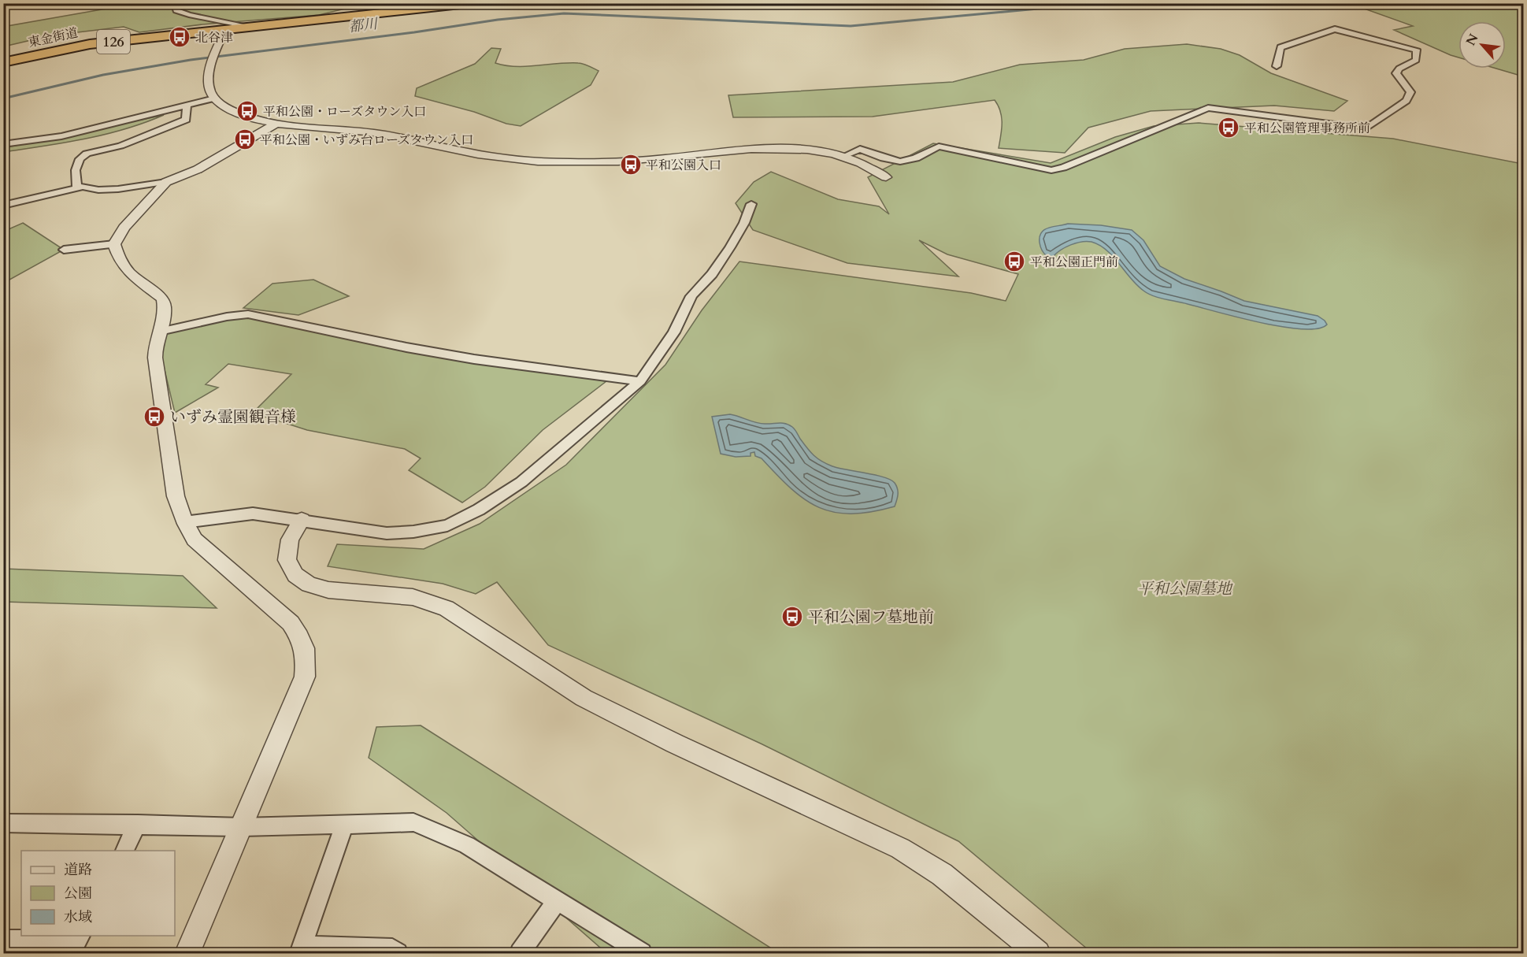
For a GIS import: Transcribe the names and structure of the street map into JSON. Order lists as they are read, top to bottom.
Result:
{
  "streets": {
    "highway": ["東金街道", "126"]
  },
  "water": ["都川"],
  "parks": ["平和公園墓地"],
  "places": {
    "bus stop": [
      "北谷津",
      "平和公園・ローズタウン入口",
      "平和公園管理事務所前",
      "平和公園・いずみ台ローズタウン入口",
      "平和公園入口",
      "平和公園正門前",
      "いずみ霊園観音様",
      "平和公園フ墓地前"
    ]
  },
  "legend": ["道路", "公園", "水域"],
  "north": "top left"
}
